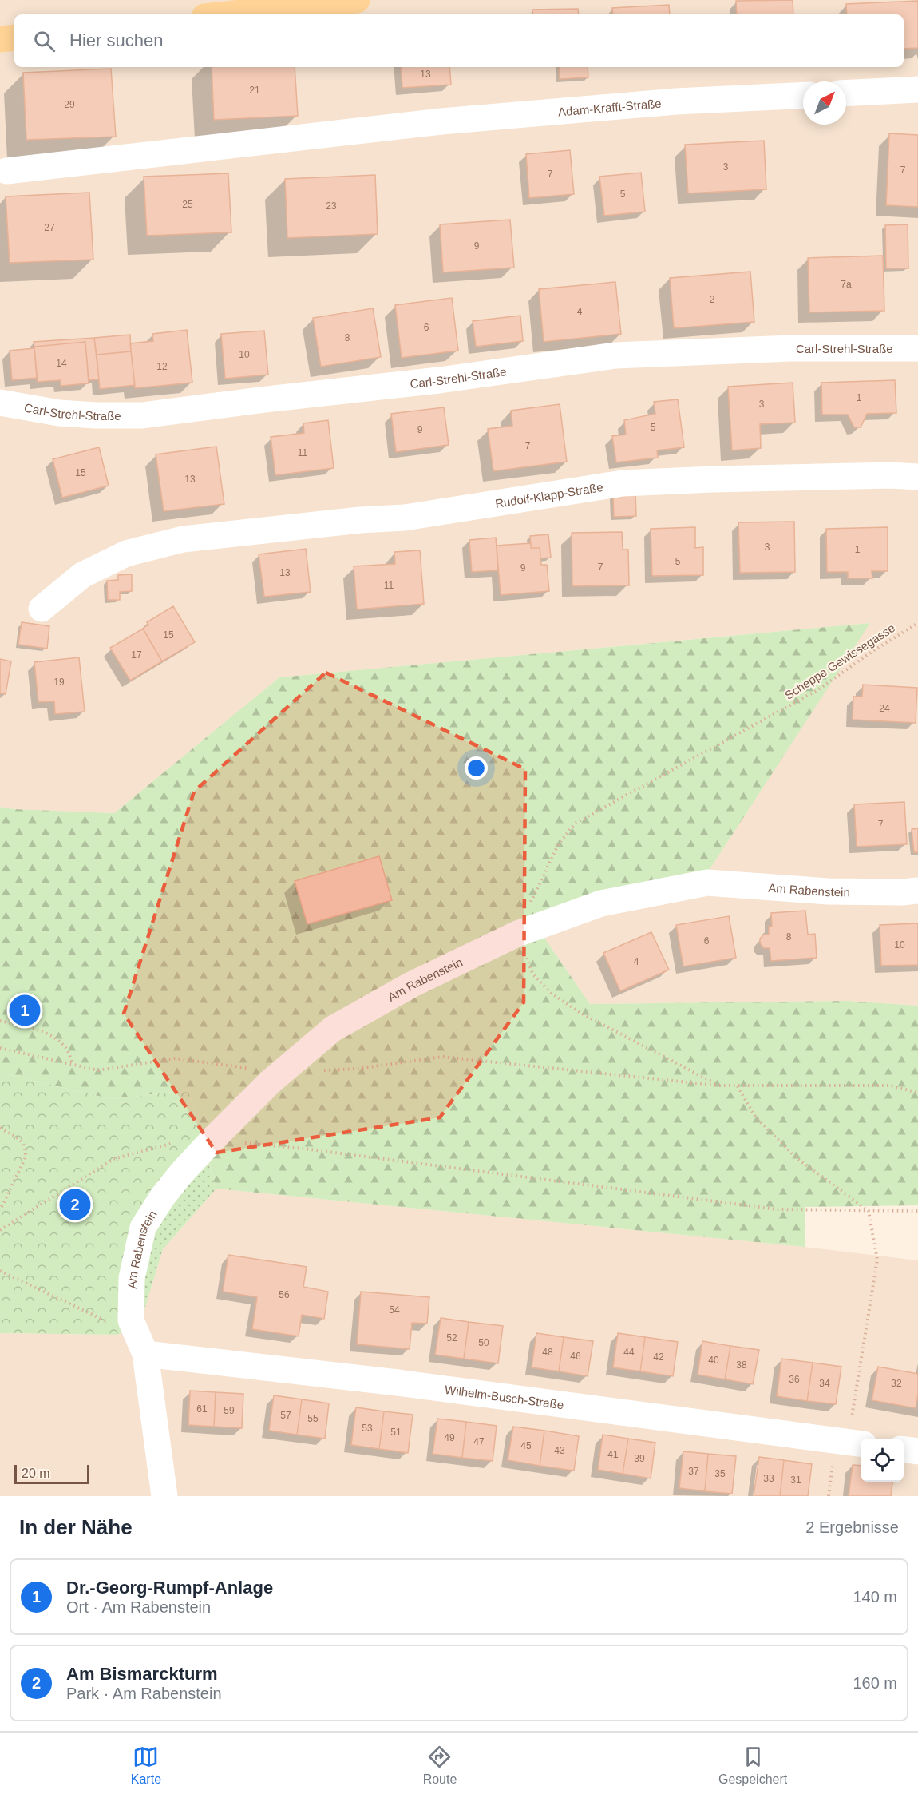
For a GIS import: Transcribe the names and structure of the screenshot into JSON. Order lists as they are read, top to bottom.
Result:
{
  "streets": {
    "street": [
      "Adam-Krafft-Straße",
      "Carl-Strehl-Straße",
      "Rudolf-Klapp-Straße",
      "Am Rabenstein",
      "Wilhelm-Busch-Straße"
    ],
    "path": ["Scheppe Gewissegasse"]
  },
  "crossings": [
    ["Am Rabenstein", "Wilhelm-Busch-Straße"]
  ],
  "house_numbers": [
    "13",
    "21",
    "29",
    "3",
    "7",
    "7",
    "5",
    "25",
    "23",
    "27",
    "9",
    "7a",
    "2",
    "4",
    "6",
    "8",
    "10",
    "14",
    "12",
    "1",
    "3",
    "5",
    "9",
    "7",
    "11",
    "15",
    "13",
    "3",
    "1",
    "5",
    "7",
    "9",
    "13",
    "11",
    "15",
    "17",
    "19",
    "24",
    "7",
    "8",
    "6",
    "10",
    "4",
    "56",
    "54",
    "52",
    "50",
    "48",
    "44",
    "46",
    "42",
    "40",
    "38",
    "36",
    "34",
    "32",
    "61",
    "59",
    "57",
    "55",
    "53",
    "51",
    "49",
    "47",
    "45",
    "43",
    "41",
    "39",
    "37",
    "35",
    "33",
    "31"
  ],
  "scale_bar": "20 m",
  "north": "top right",
  "page": {
    "search": "Hier suchen",
    "pins": ["1", "2"],
    "scale": "20 m",
    "heading": ["In der Nähe", "2 Ergebnisse"],
    "list": [
      {
        "mark": "1",
        "name": "Dr.-Georg-Rumpf-Anlage",
        "note": "Ort · Am Rabenstein",
        "value": "140 m"
      },
      {
        "mark": "2",
        "name": "Am Bismarckturm",
        "note": "Park · Am Rabenstein",
        "value": "160 m"
      }
    ],
    "nav": ["Karte", "Route", "Gespeichert"]
  }
}
